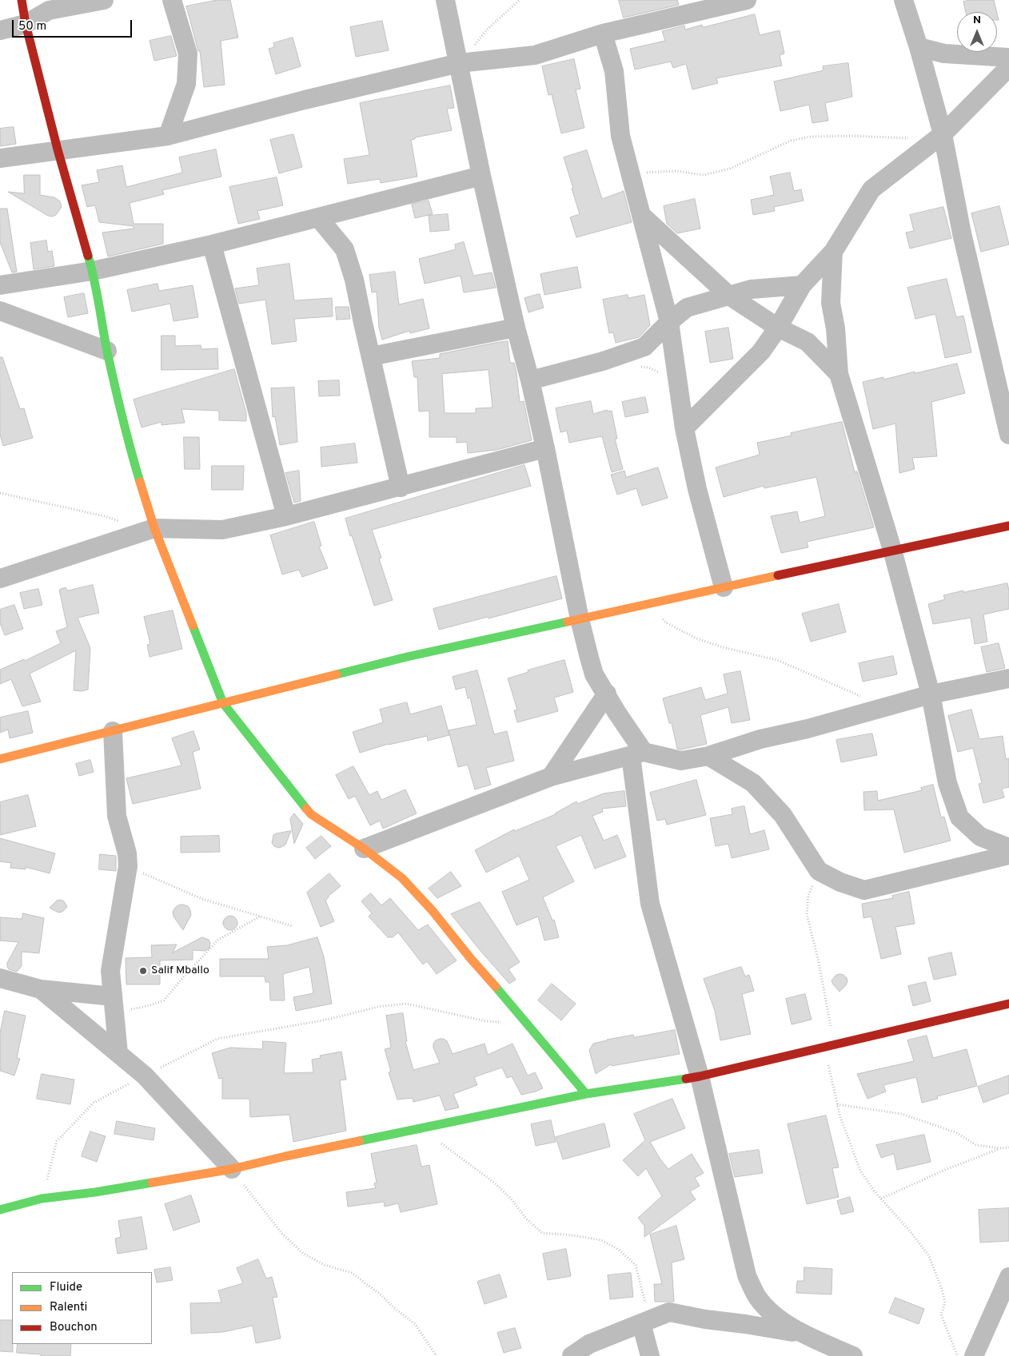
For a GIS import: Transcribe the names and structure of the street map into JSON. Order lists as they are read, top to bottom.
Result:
{
  "places": ["Salif Mballo"],
  "legend": ["Fluide", "Ralenti", "Bouchon"],
  "scale_bar": "50 m",
  "north": "top"
}
